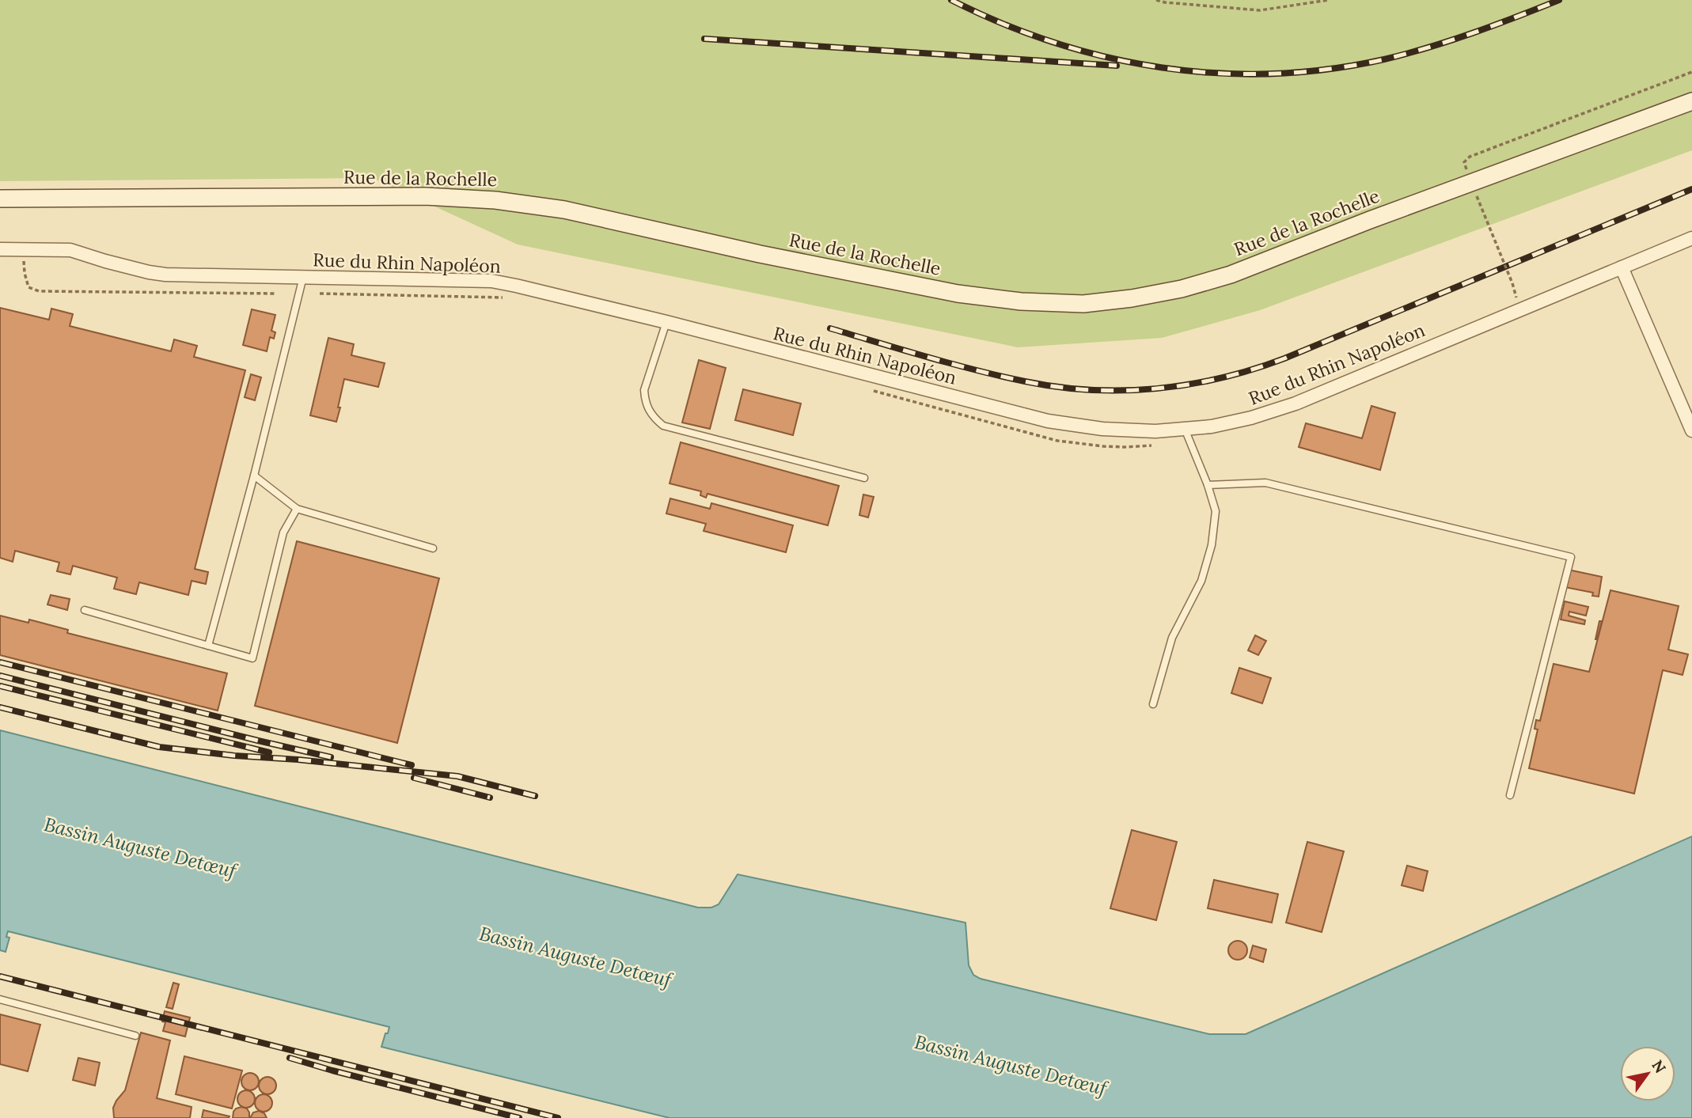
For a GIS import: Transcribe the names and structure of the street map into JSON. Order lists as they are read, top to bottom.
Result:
{
  "streets": {
    "main road": ["Rue de la Rochelle"],
    "street": ["Rue du Rhin Napoléon"]
  },
  "water": ["Bassin Auguste Detœuf"],
  "north": "top right"
}
